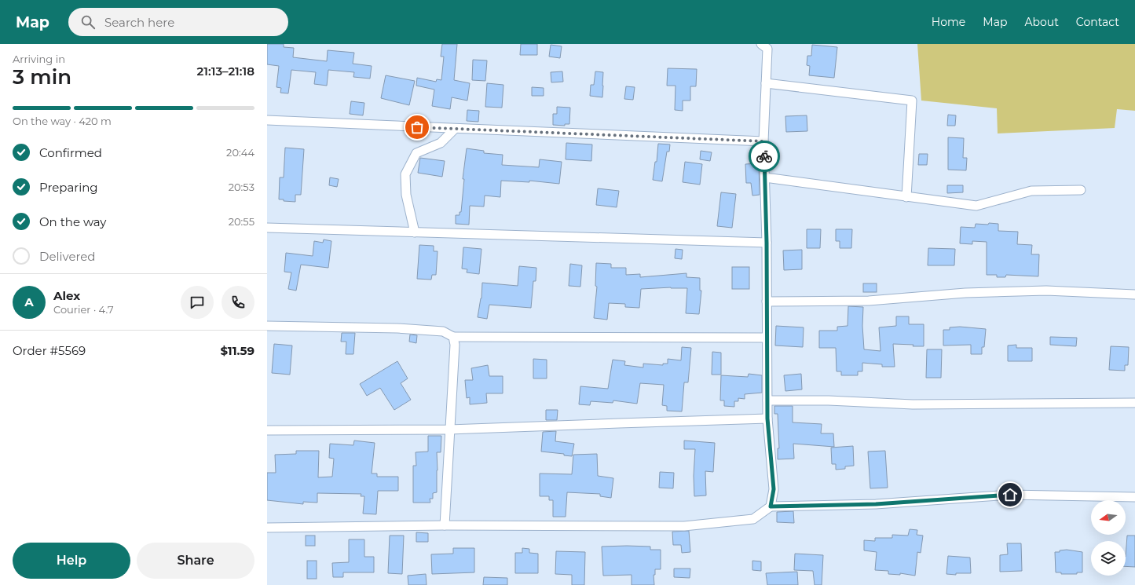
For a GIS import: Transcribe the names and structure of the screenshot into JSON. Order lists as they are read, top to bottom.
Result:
{
  "north": "left",
  "page": {
    "header": "Map",
    "search": "Search here",
    "nav": [
      "Home",
      "Map",
      "About",
      "Contact"
    ],
    "heading": ["3 min", "Arriving in", "21:13–21:18"],
    "panel": [
      "Alex",
      "Courier · 4.7",
      "Order #5569",
      "$11.59"
    ],
    "bar": "On the way · 420 m",
    "list": [
      ["Confirmed", "20:44"],
      ["Preparing", "20:53"],
      ["On the way", "20:55"],
      "Delivered"
    ],
    "round": "A",
    "buttons": ["Help", "Share"]
  }
}
